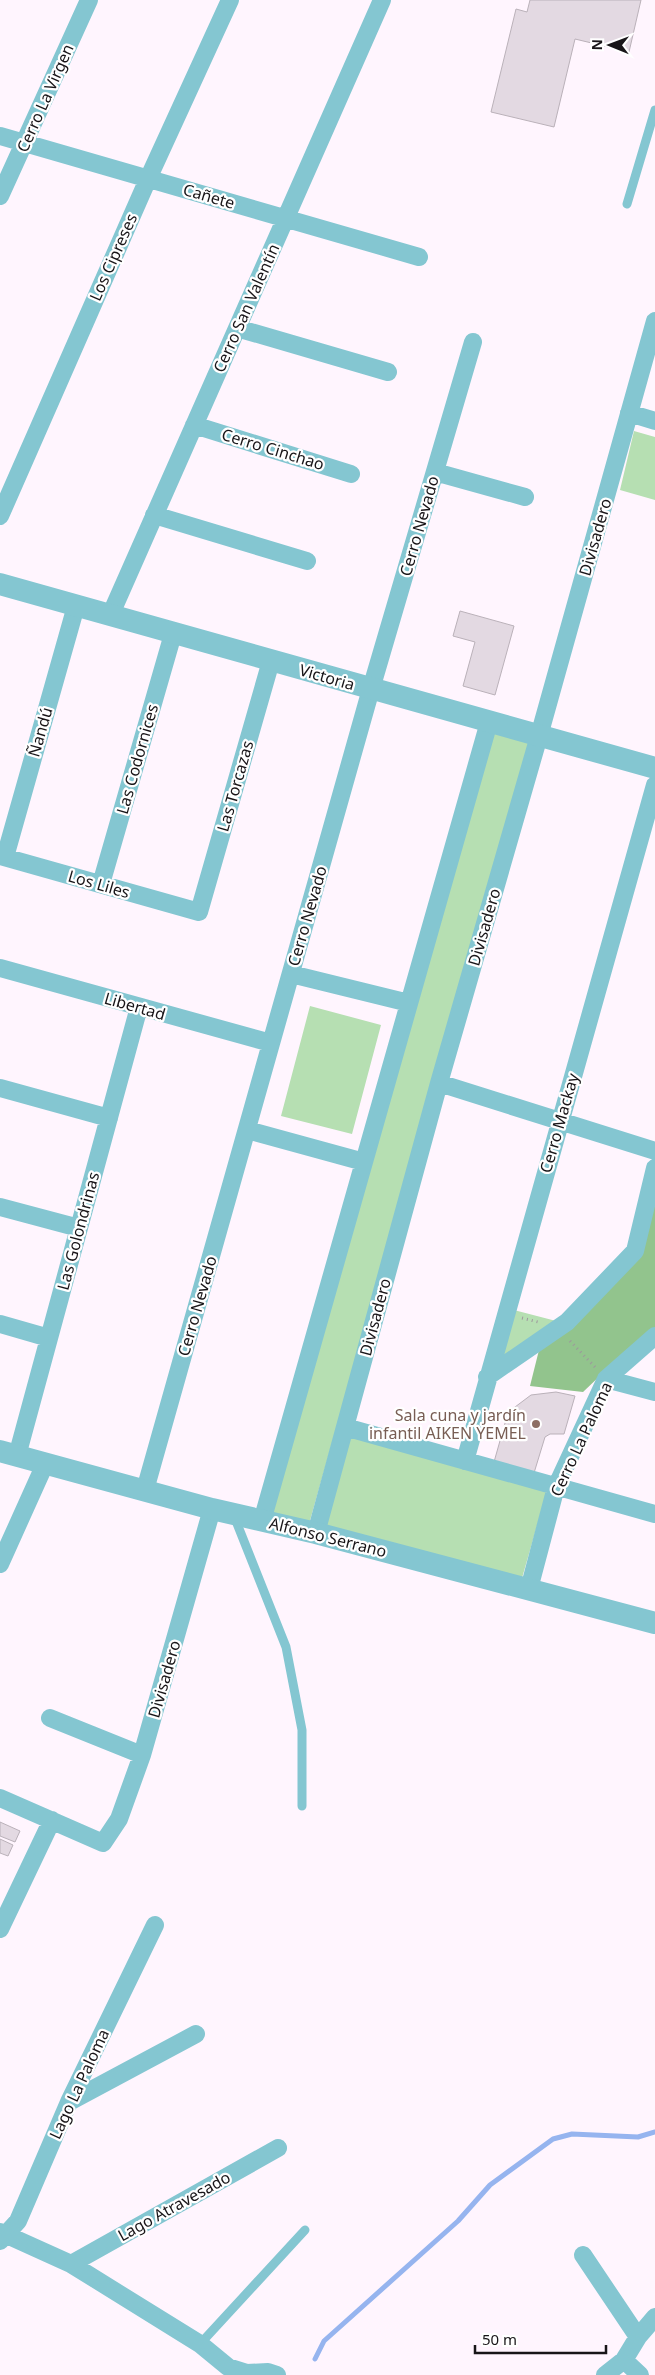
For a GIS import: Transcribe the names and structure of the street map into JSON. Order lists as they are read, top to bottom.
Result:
{
  "streets": {
    "street": [
      "Cerro La Virgen",
      "Cañete",
      "Los Cipreses",
      "Cerro San Valentín",
      "Cerro Cinchao",
      "Cerro Nevado",
      "Divisadero",
      "Victoria",
      "Ñandú",
      "Las Codornices",
      "Las Torcazas",
      "Los Liles",
      "Libertad",
      "Cerro Mackay",
      "Las Golondrinas",
      "Cerro La Paloma",
      "Alfonso Serrano",
      "Lago La Paloma",
      "Lago Atravesado"
    ]
  },
  "crossings": [
    ["Cerro La Virgen", "Cañete"],
    ["Cañete", "Los Cipreses"],
    ["Cañete", "Cerro San Valentín"],
    ["Cerro San Valentín", "Cerro Cinchao"],
    ["Cerro San Valentín", "Victoria"],
    ["Cerro Nevado", "Victoria"],
    ["Cerro Nevado", "Libertad"],
    ["Cerro Nevado", "Alfonso Serrano"],
    ["Divisadero", "Victoria"],
    ["Divisadero", "Alfonso Serrano"],
    ["Victoria", "Ñandú"],
    ["Victoria", "Las Codornices"],
    ["Victoria", "Las Torcazas"],
    ["Ñandú", "Los Liles"],
    ["Las Codornices", "Los Liles"],
    ["Las Torcazas", "Los Liles"],
    ["Libertad", "Las Golondrinas"],
    ["Las Golondrinas", "Alfonso Serrano"],
    ["Cerro La Paloma", "Alfonso Serrano"]
  ],
  "places": ["Sala cuna y jardín infantil AIKEN YEMEL"],
  "scale_bar": "50 m",
  "north": "left"
}
